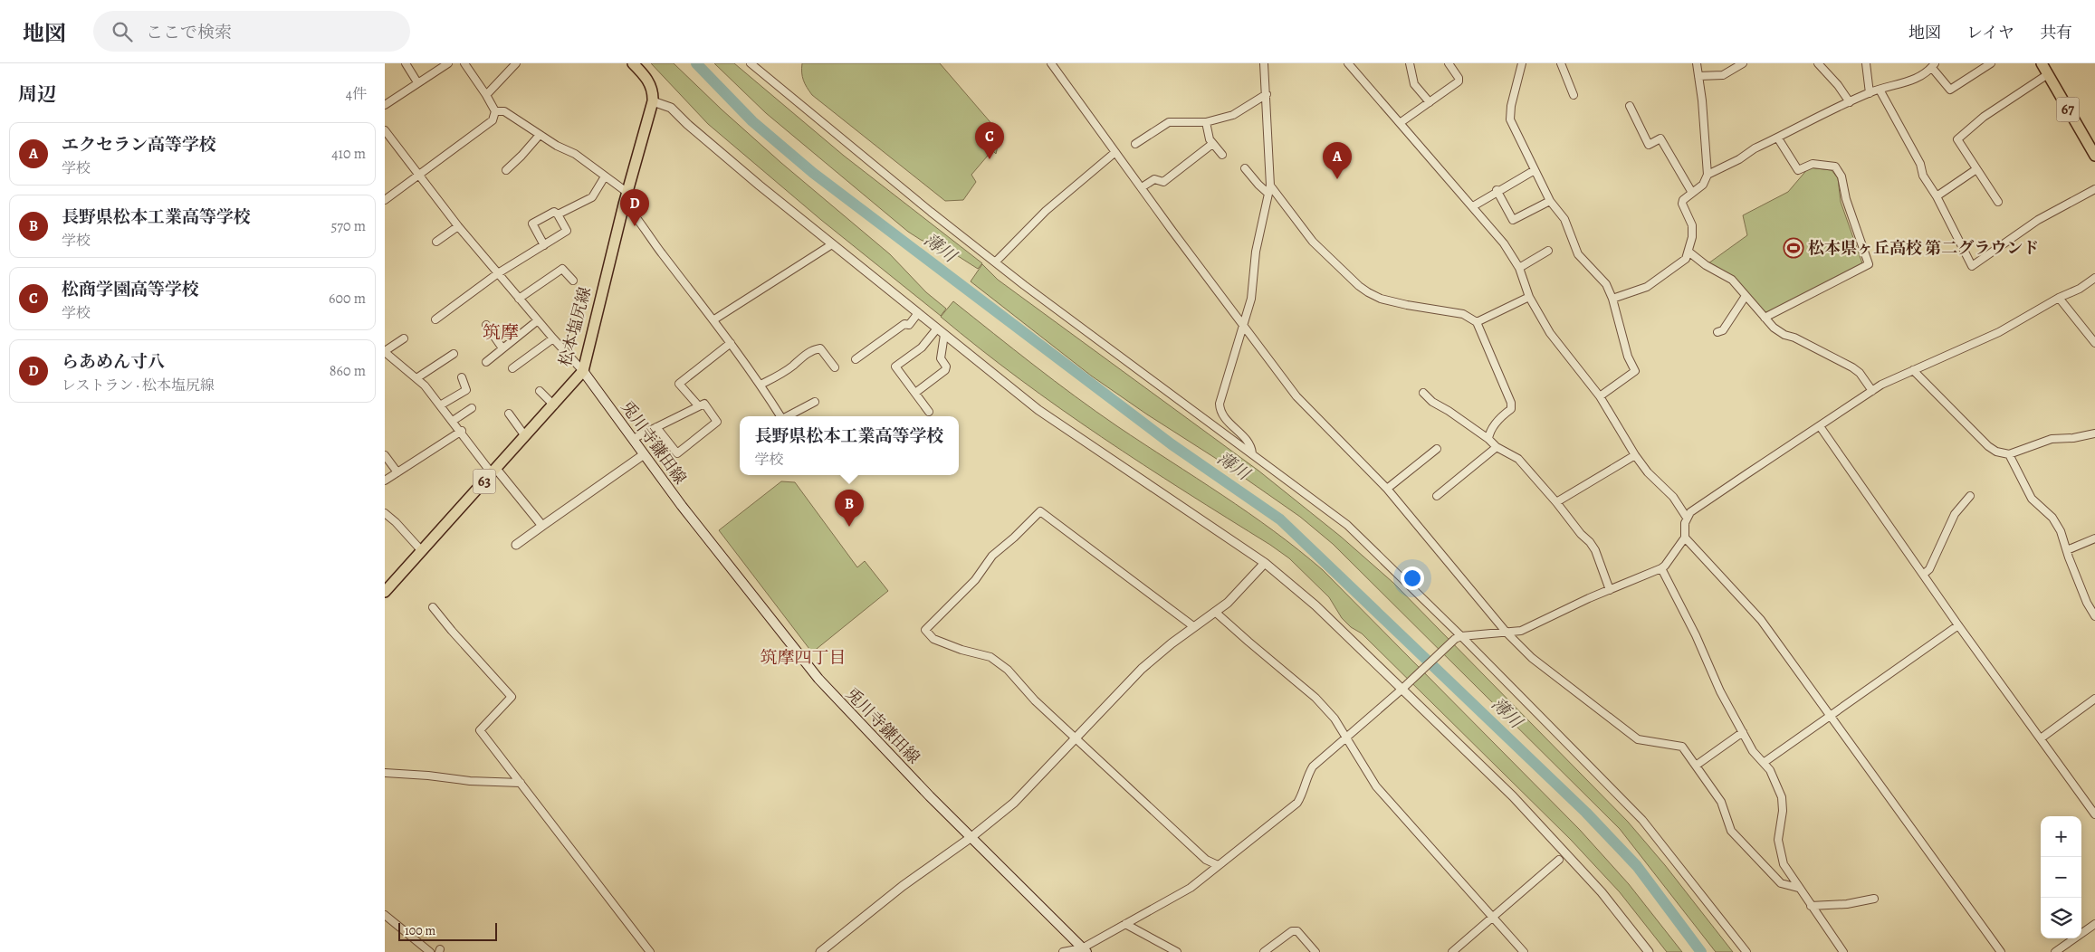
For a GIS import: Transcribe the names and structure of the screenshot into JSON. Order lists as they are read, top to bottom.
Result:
{
  "streets": {
    "main road": [
      "67",
      "松本塩尻線",
      "兎川寺鎌田線",
      "63"
    ]
  },
  "crossings": [
    ["松本塩尻線", "兎川寺鎌田線"]
  ],
  "districts": ["筑摩", "筑摩四丁目"],
  "water": ["薄川"],
  "places": {
    "sports": ["松本県ヶ丘高校 第二グラウンド"]
  },
  "scale_bar": "100 m",
  "page": {
    "header": "地図",
    "search": "ここで検索",
    "nav": ["地図", "レイヤ", "共有"],
    "heading": ["周辺", "4件"],
    "list": [
      {
        "mark": "A",
        "name": "エクセラン高等学校",
        "note": "学校",
        "value": "410 m"
      },
      {
        "mark": "B",
        "name": "長野県松本工業高等学校",
        "note": "学校",
        "value": "570 m"
      },
      {
        "mark": "C",
        "name": "松商学園高等学校",
        "note": "学校",
        "value": "600 m"
      },
      {
        "mark": "D",
        "name": "らあめん寸八",
        "note": "レストラン · 松本塩尻線",
        "value": "860 m"
      }
    ],
    "pins": [
      "C",
      "A",
      "D",
      "B"
    ],
    "popup": ["長野県松本工業高等学校", "学校"],
    "map_buttons": ["+", "−"],
    "scale": "100 m"
  }
}
